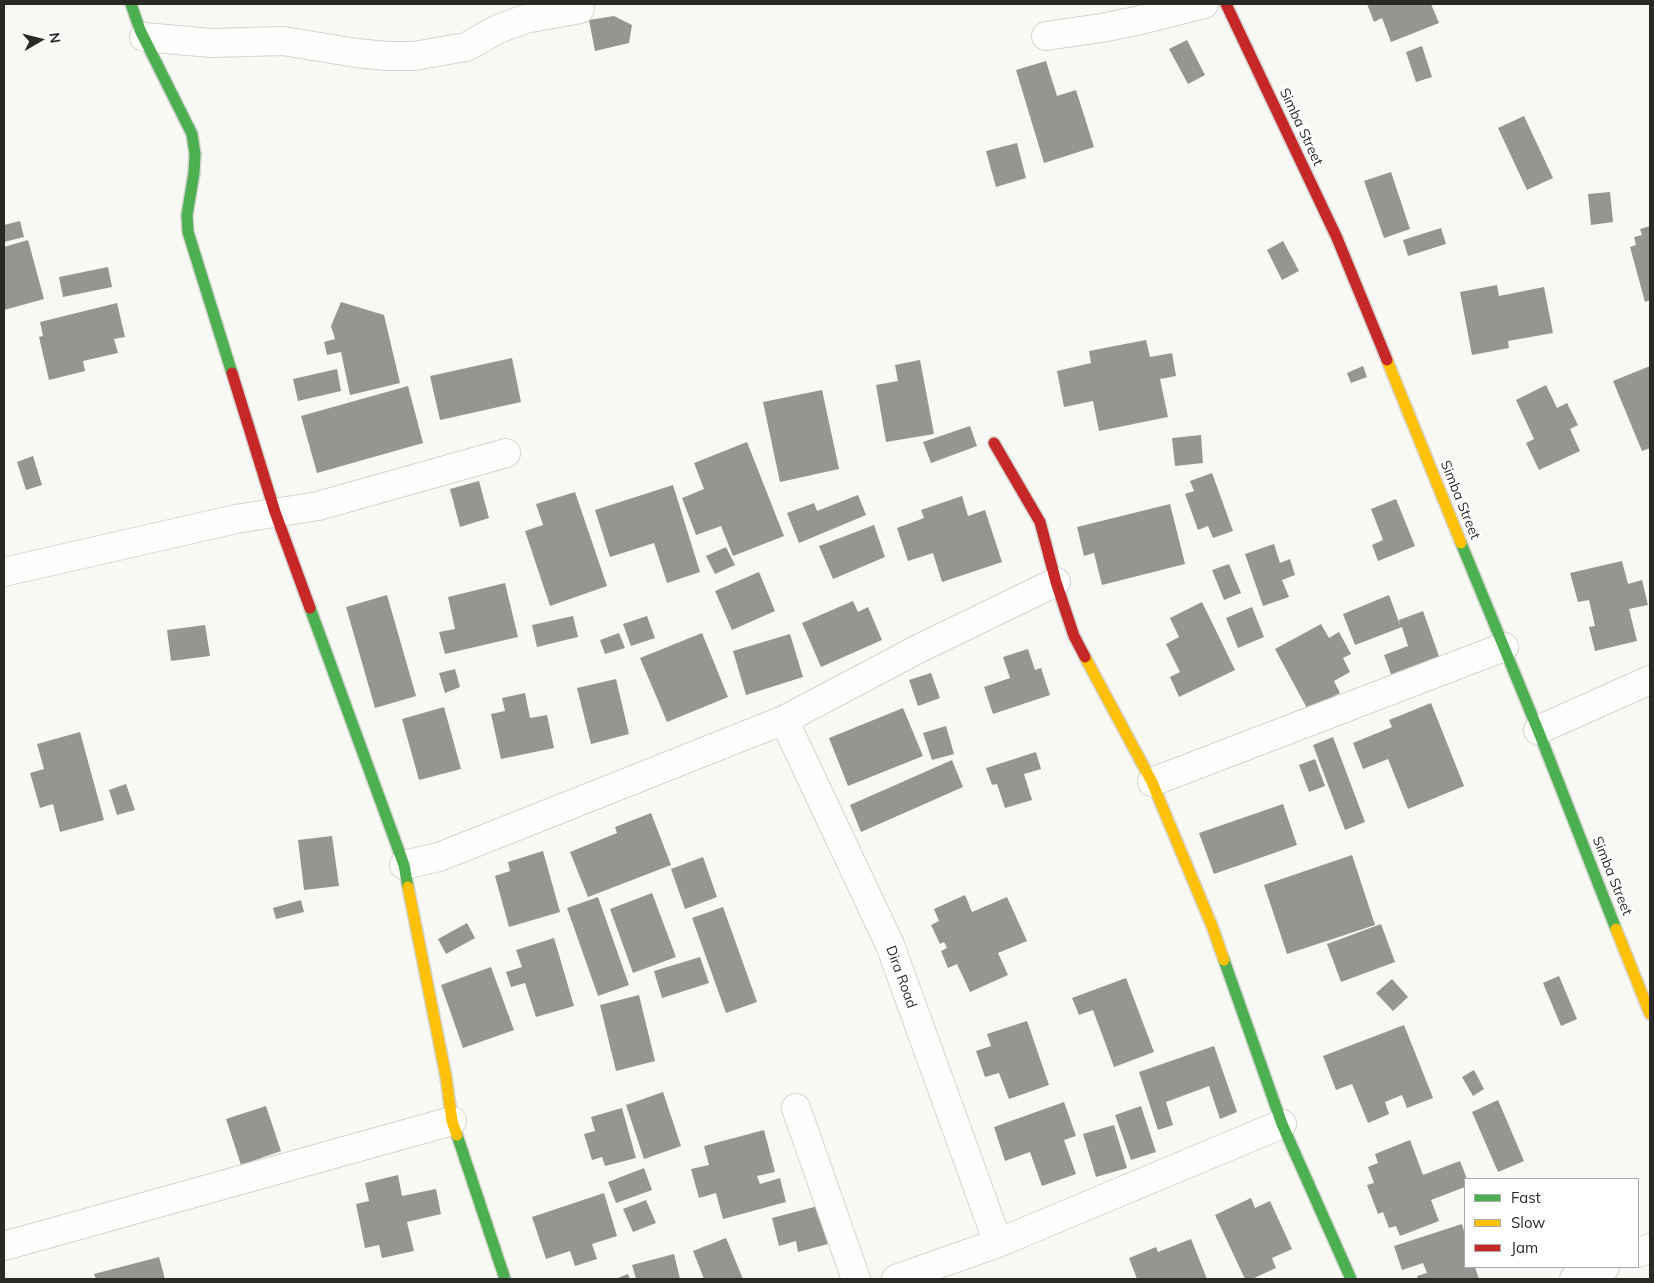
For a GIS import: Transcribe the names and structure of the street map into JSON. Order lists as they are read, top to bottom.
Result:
{
  "streets": {
    "street": ["Simba Street", "Dira Road"]
  },
  "legend": ["Fast", "Slow", "Jam"],
  "north": "right"
}
